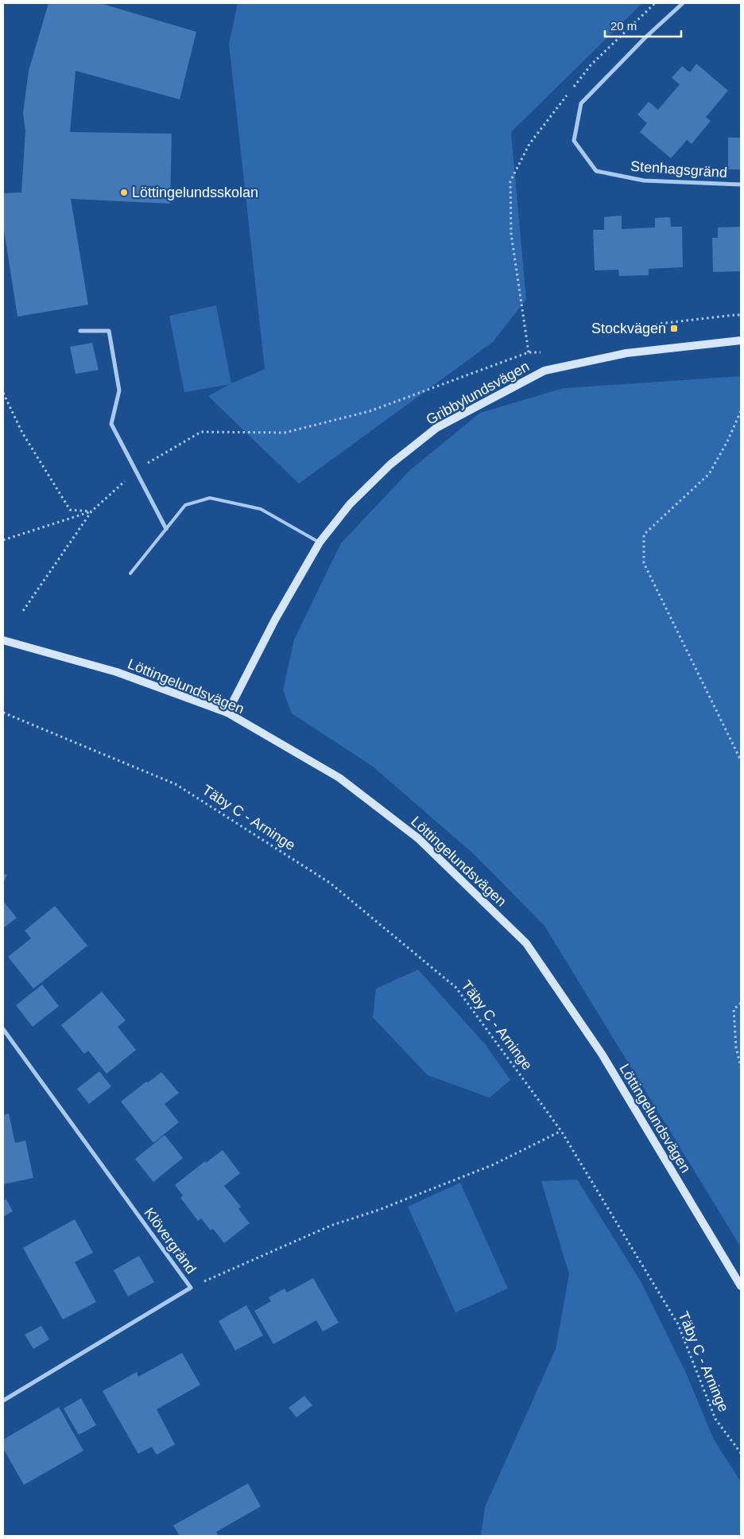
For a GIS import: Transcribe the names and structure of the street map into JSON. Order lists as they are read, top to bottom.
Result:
{
  "streets": {
    "main road": ["Gribbylundsvägen", "Löttingelundsvägen"],
    "street": ["Stenhagsgränd", "Klövergränd"],
    "path": ["Täby C - Arninge"]
  },
  "crossings": [
    ["Gribbylundsvägen", "Löttingelundsvägen"]
  ],
  "places": {
    "other": ["Löttingelundsskolan"],
    "transit": ["Stockvägen"]
  },
  "scale_bar": "20 m"
}
